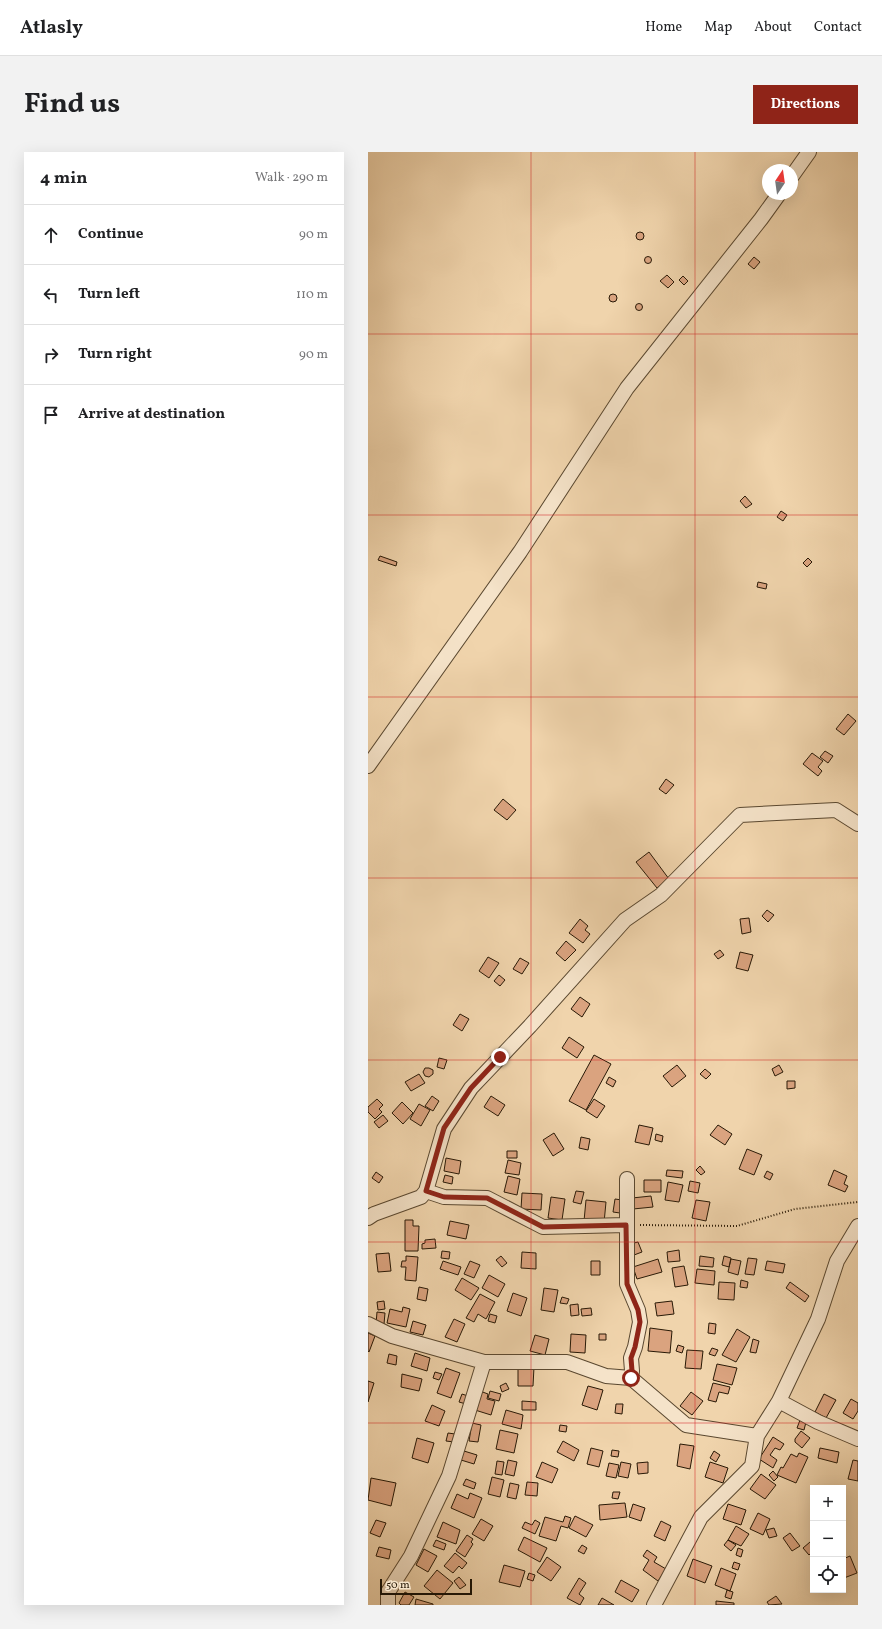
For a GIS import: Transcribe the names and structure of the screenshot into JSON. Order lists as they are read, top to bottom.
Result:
{
  "scale_bar": "50 m",
  "north": "top",
  "page": {
    "header": "Atlasly",
    "nav": [
      "Home",
      "Map",
      "About",
      "Contact"
    ],
    "title": "Find us",
    "buttons": "Directions",
    "heading": ["4 min", "Walk · 290 m"],
    "list": [
      ["Continue", "90 m"],
      ["Turn left", "110 m"],
      ["Turn right", "90 m"],
      "Arrive at destination"
    ],
    "map_buttons": ["+", "−"],
    "scale": "50 m"
  }
}
